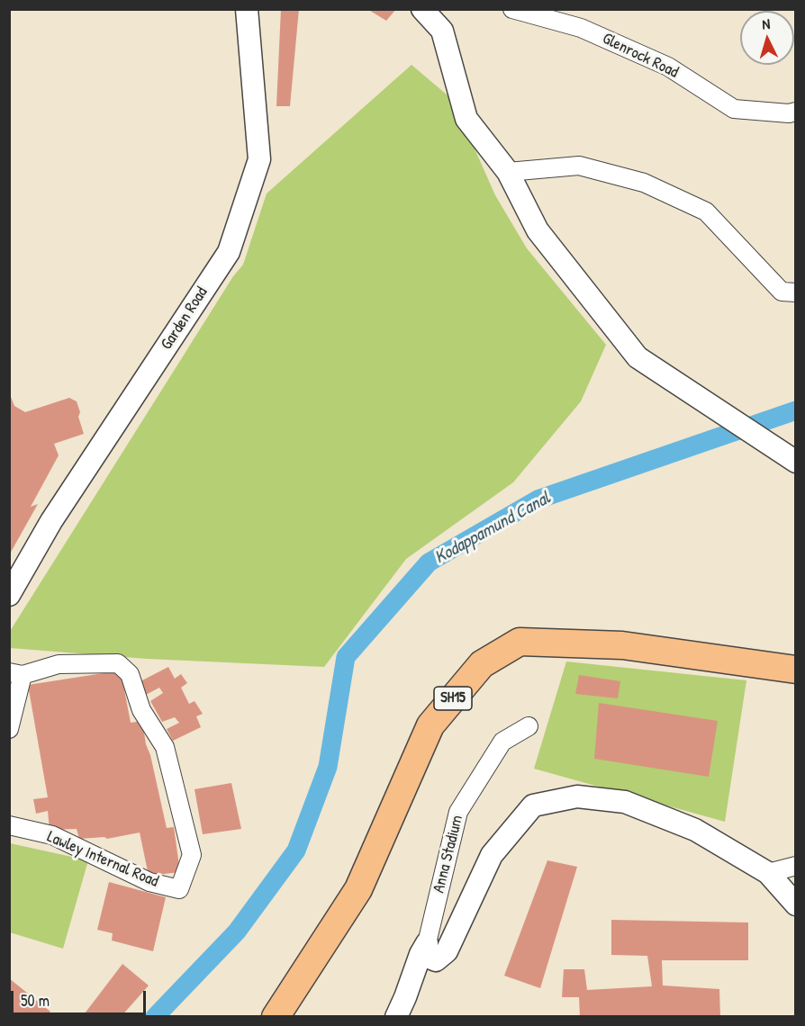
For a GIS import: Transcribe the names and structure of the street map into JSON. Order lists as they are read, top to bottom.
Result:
{
  "streets": {
    "main road": ["SH15"],
    "street": [
      "Glenrock Road",
      "Garden Road",
      "Anna Stadium",
      "Lawley Internal Road"
    ]
  },
  "water": ["Kodappamund Canal"],
  "scale_bar": "50 m",
  "north": "top"
}
